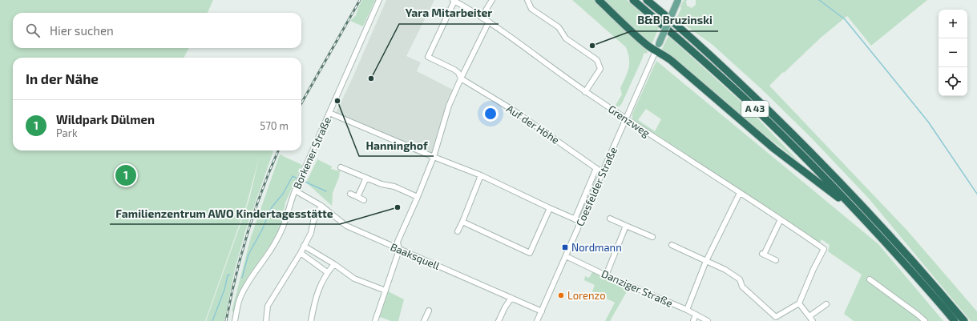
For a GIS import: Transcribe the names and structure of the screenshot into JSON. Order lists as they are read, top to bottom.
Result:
{
  "streets": {
    "highway": ["A 43"],
    "street": [
      "Grenzweg",
      "Auf der Höhe",
      "Borkener Straße",
      "Coesfelder Straße",
      "Baaksquell",
      "Danziger Straße"
    ]
  },
  "crossings": [
    ["Grenzweg", "Auf der Höhe"],
    ["Grenzweg", "Coesfelder Straße"],
    ["Auf der Höhe", "Coesfelder Straße"],
    ["Borkener Straße", "Baaksquell"],
    ["Coesfelder Straße", "Baaksquell"],
    ["Coesfelder Straße", "Danziger Straße"]
  ],
  "places": {
    "other": [
      "B&B Bruzinski",
      "Yara Mitarbeiter",
      "Hanninghof",
      "Familienzentrum AWO Kindertagesstätte",
      "Lorenzo"
    ],
    "transit": ["Nordmann"]
  },
  "page": {
    "map_buttons": ["+", "−"],
    "search": "Hier suchen",
    "heading": "In der Nähe",
    "list": [
      {
        "mark": "1",
        "name": "Wildpark Dülmen",
        "note": "Park",
        "value": "570 m"
      }
    ],
    "pins": "1"
  }
}
